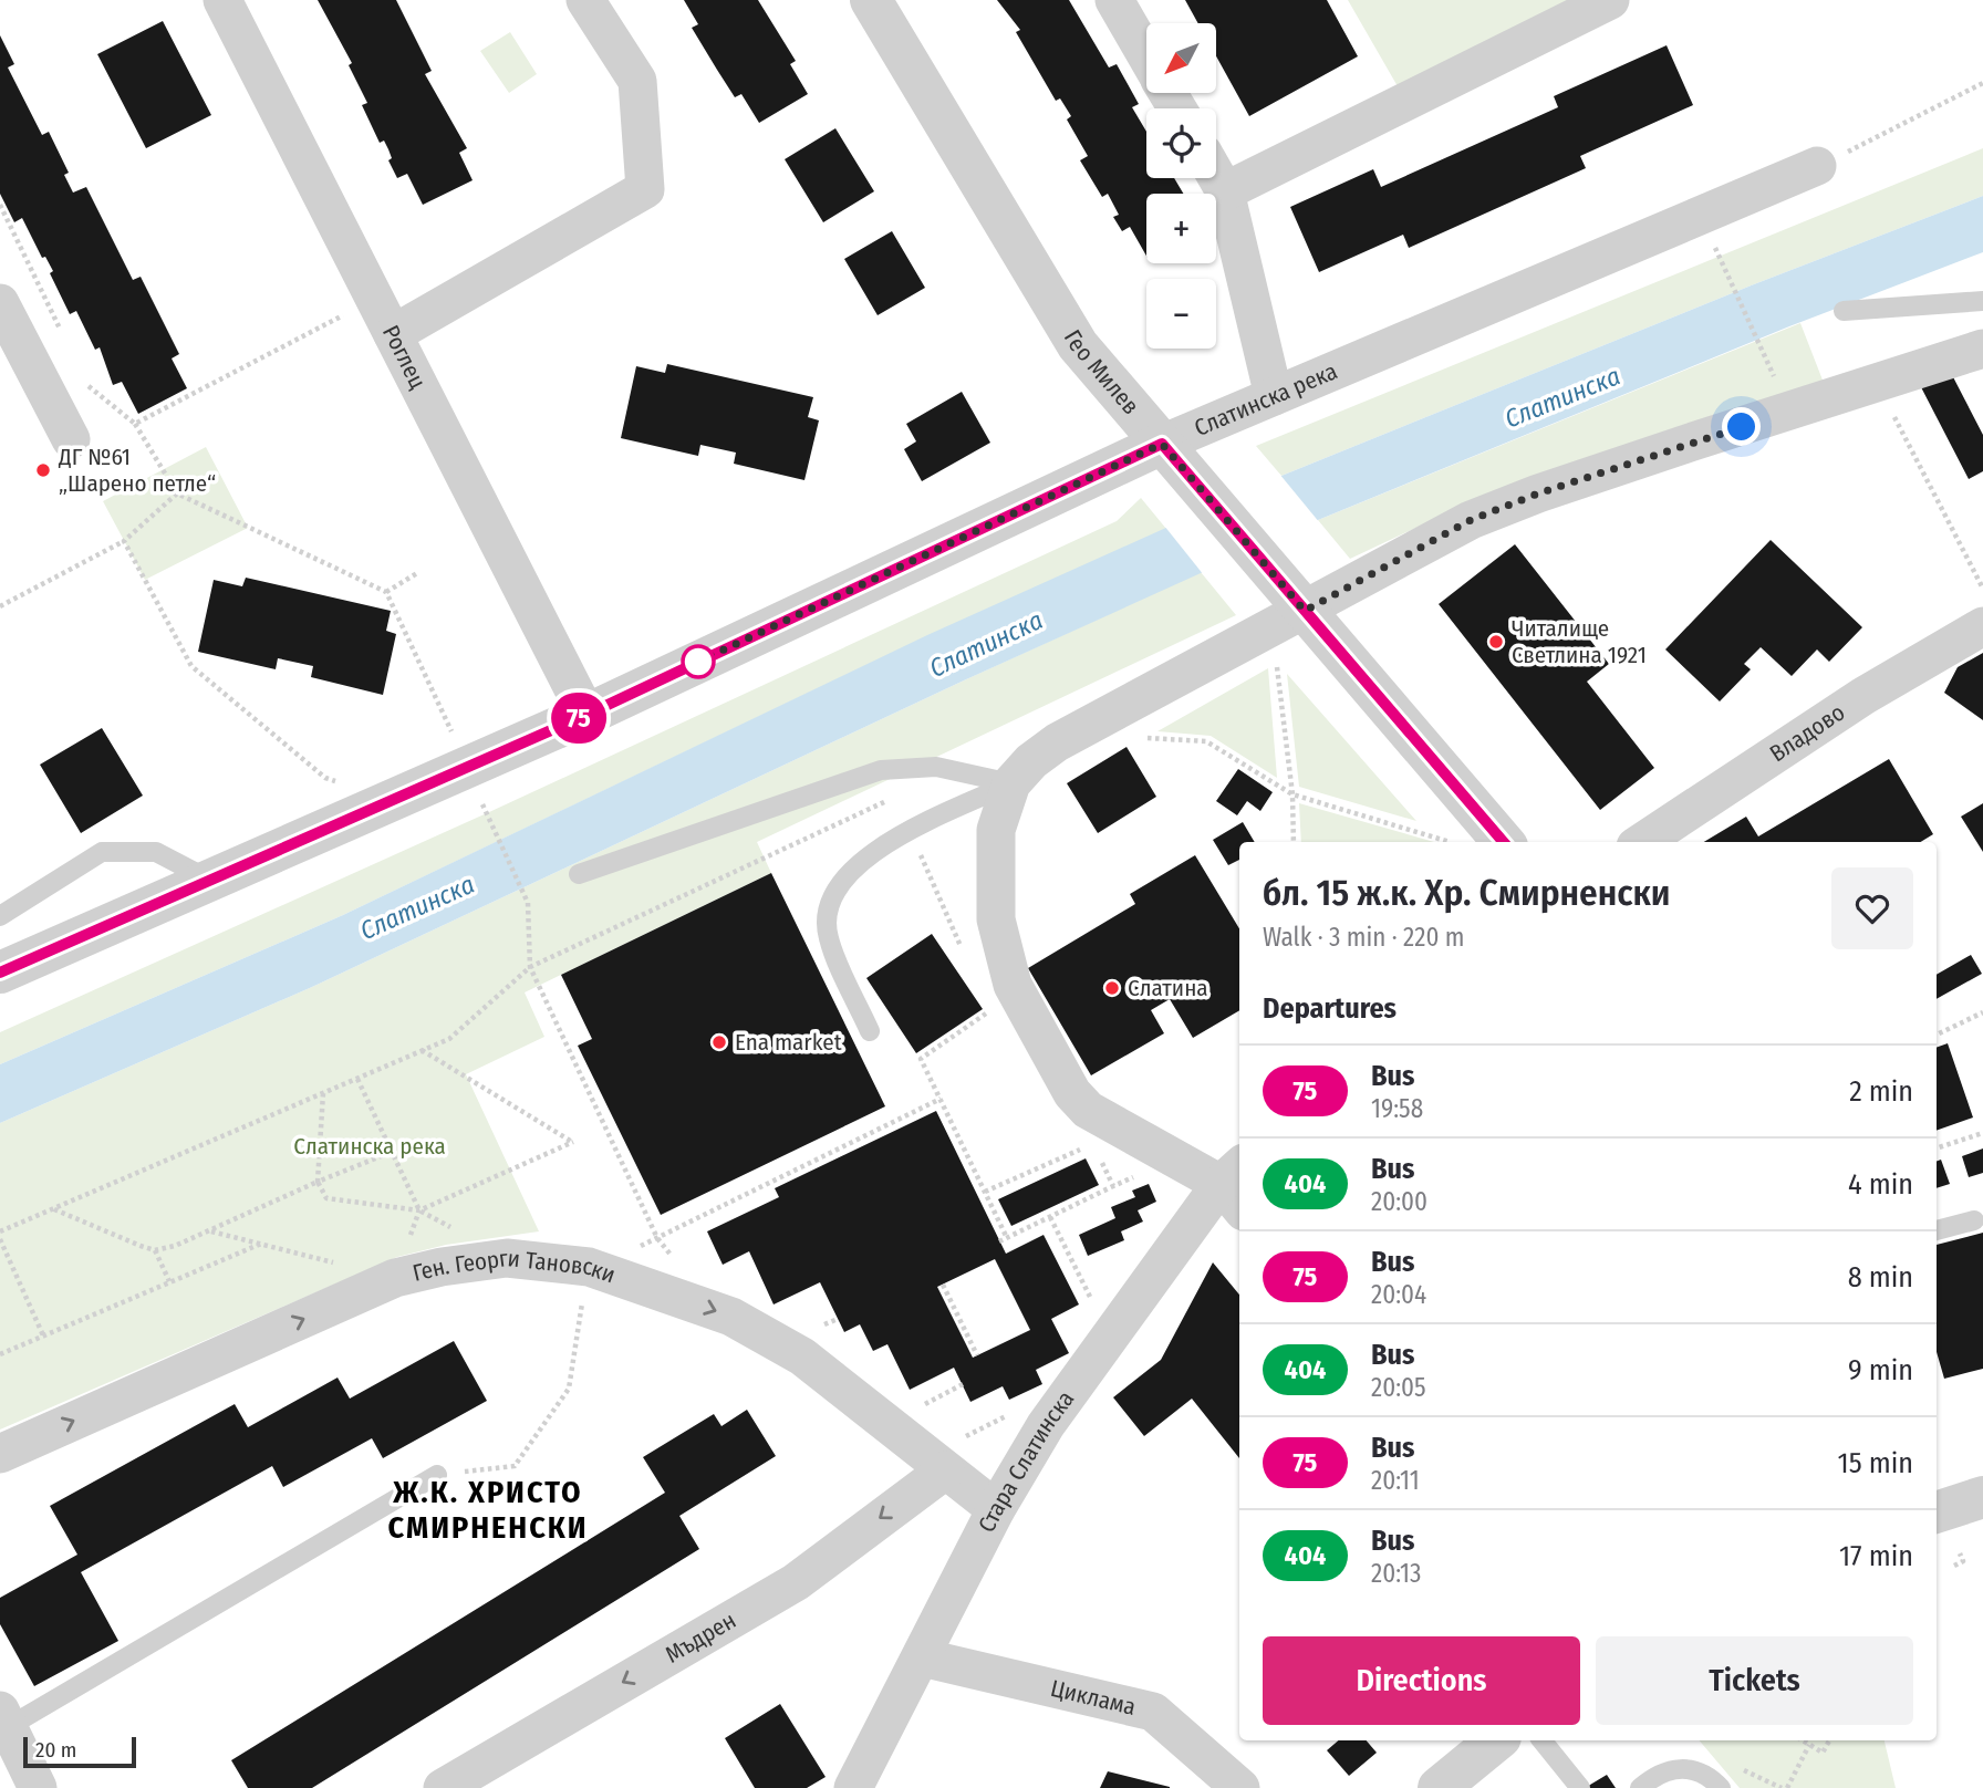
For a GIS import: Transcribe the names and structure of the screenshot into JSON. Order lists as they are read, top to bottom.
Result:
{
  "streets": {
    "street": [
      "Роглец",
      "Гео Милев",
      "Слатинска река",
      "Владово",
      "Ген. Георги Тановски",
      "Стара Слатинска",
      "Мъдрен",
      "Циклама"
    ]
  },
  "crossings": [
    ["Роглец", "Слатинска река"],
    ["Гео Милев", "Слатинска река"],
    ["Ген. Георги Тановски", "Стара Слатинска"],
    ["Ген. Георги Тановски", "Мъдрен"],
    ["Стара Слатинска", "Циклама"]
  ],
  "one_way": ["Ген. Георги Тановски", "Мъдрен"],
  "districts": ["Ж.К. ХРИСТО СМИРНЕНСКИ"],
  "water": ["Слатинска"],
  "parks": ["Слатинска река"],
  "places": [
    "ДГ №61 „Шарено петле“",
    "Читалище Светлина 1921",
    "Слатина",
    "Ena market"
  ],
  "lines": ["bus line 75"],
  "scale_bar": "20 m",
  "north": "bottom left",
  "page": {
    "on_map": "75",
    "map_buttons": ["+", "−"],
    "heading": [
      ["бл. 15 ж.к. Хр. Смирненски", "Walk · 3 min · 220 m"],
      "Departures"
    ],
    "list": [
      {
        "mark": "75",
        "name": "Bus",
        "note": "19:58",
        "value": "2 min"
      },
      {
        "mark": "404",
        "name": "Bus",
        "note": "20:00",
        "value": "4 min"
      },
      {
        "mark": "75",
        "name": "Bus",
        "note": "20:04",
        "value": "8 min"
      },
      {
        "mark": "404",
        "name": "Bus",
        "note": "20:05",
        "value": "9 min"
      },
      {
        "mark": "75",
        "name": "Bus",
        "note": "20:11",
        "value": "15 min"
      },
      {
        "mark": "404",
        "name": "Bus",
        "note": "20:13",
        "value": "17 min"
      }
    ],
    "buttons": ["Directions", "Tickets"],
    "scale": "20 m"
  }
}
